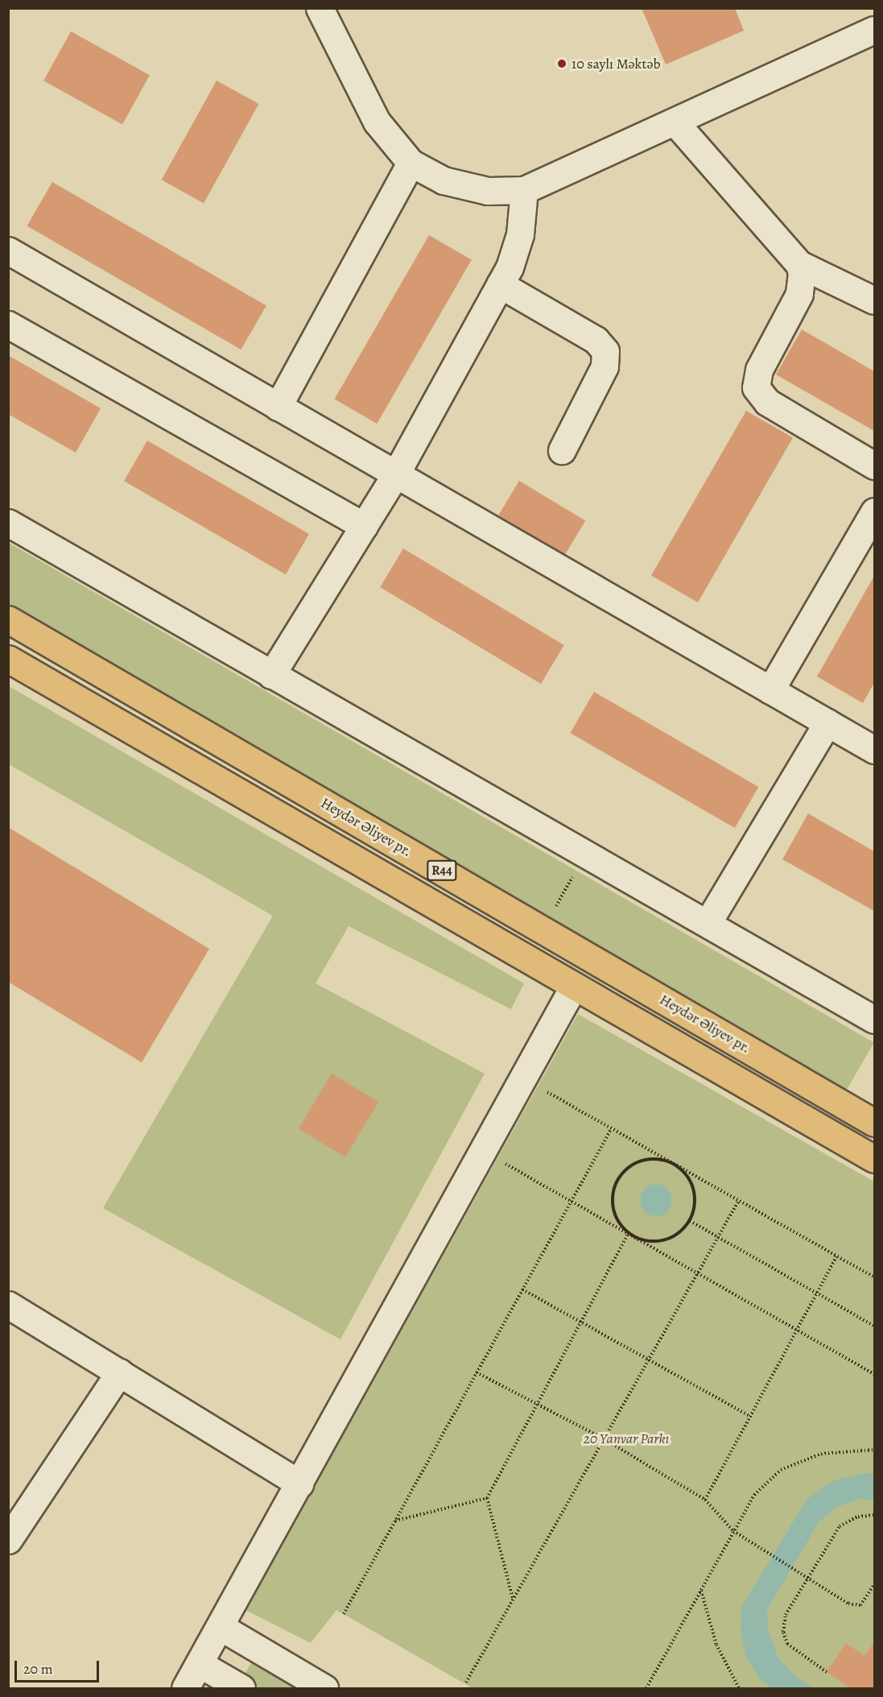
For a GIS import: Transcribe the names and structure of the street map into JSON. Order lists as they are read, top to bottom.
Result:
{
  "streets": {
    "main road": ["Heydər Əliyev pr.", "R44"]
  },
  "parks": ["20 Yanvar Parkı"],
  "places": ["10 saylı Məktəb"],
  "scale_bar": "20 m"
}
